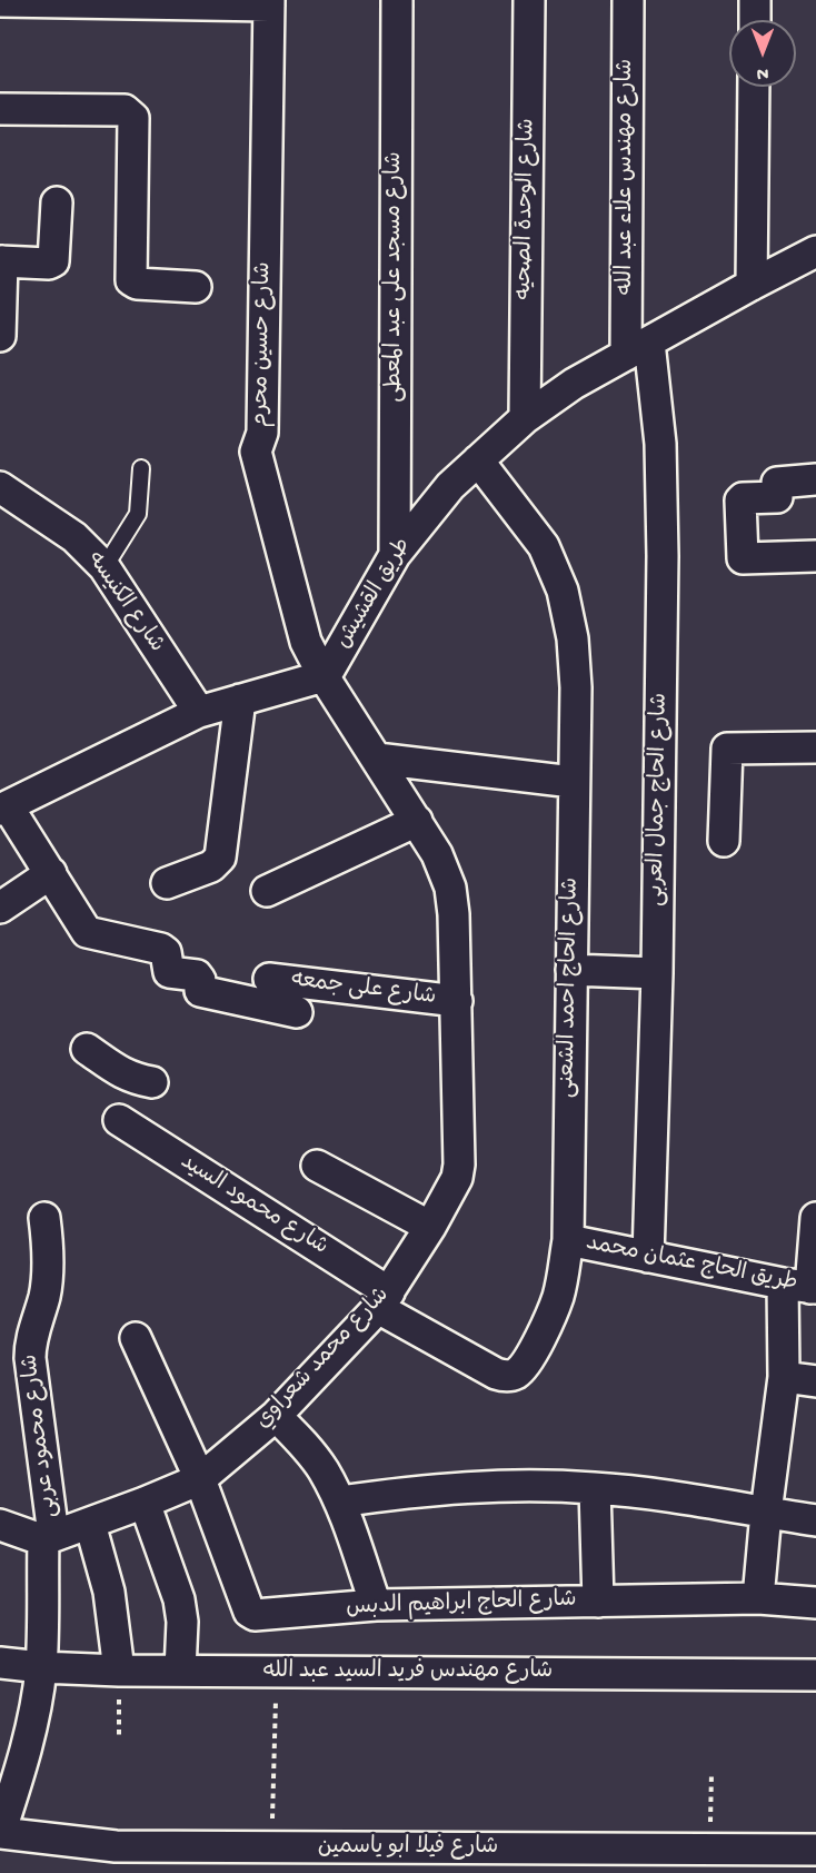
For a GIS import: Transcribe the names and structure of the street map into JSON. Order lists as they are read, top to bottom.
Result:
{
  "streets": {
    "street": [
      "شارع مهندس علاء عبد الله",
      "شارع الوحدة الصحيه",
      "شارع مسجد على عبد المعطى",
      "شارع حسين محرم",
      "طريق القشيش",
      "شارع الكنيسه",
      "شارع الحاج جمال العربى",
      "شارع الحاج احمد الشعنى",
      "شارع على جمعه",
      "شارع محمود السيد",
      "طريق الحاج عثمان محمد",
      "شارع محمد شعراوي",
      "شارع محمود عربى",
      "شارع الحاج ابراهيم الدبس",
      "شارع مهندس فريد السيد عبد الله",
      "شارع فيلا ابو ياسمين"
    ]
  },
  "crossings": [
    ["شارع مهندس علاء عبد الله", "طريق القشيش"],
    ["شارع مهندس علاء عبد الله", "شارع الحاج جمال العربى"],
    ["شارع الوحدة الصحيه", "طريق القشيش"],
    ["شارع مسجد على عبد المعطى", "طريق القشيش"],
    ["شارع حسين محرم", "طريق القشيش"],
    ["شارع حسين محرم", "شارع محمد شعراوي"],
    ["طريق القشيش", "شارع الحاج جمال العربى"],
    ["طريق القشيش", "شارع الحاج احمد الشعنى"],
    ["شارع الحاج جمال العربى", "طريق الحاج عثمان محمد"],
    ["شارع الحاج احمد الشعنى", "شارع محمود السيد"],
    ["شارع الحاج احمد الشعنى", "طريق الحاج عثمان محمد"],
    ["شارع الحاج احمد الشعنى", "شارع محمد شعراوي"],
    ["شارع على جمعه", "شارع محمد شعراوي"],
    ["شارع محمود السيد", "شارع محمد شعراوي"],
    ["شارع محمد شعراوي", "شارع محمود عربى"],
    ["شارع محمد شعراوي", "شارع الحاج ابراهيم الدبس"],
    ["شارع محمود عربى", "شارع مهندس فريد السيد عبد الله"],
    ["شارع محمود عربى", "شارع فيلا ابو ياسمين"]
  ],
  "north": "bottom"
}
